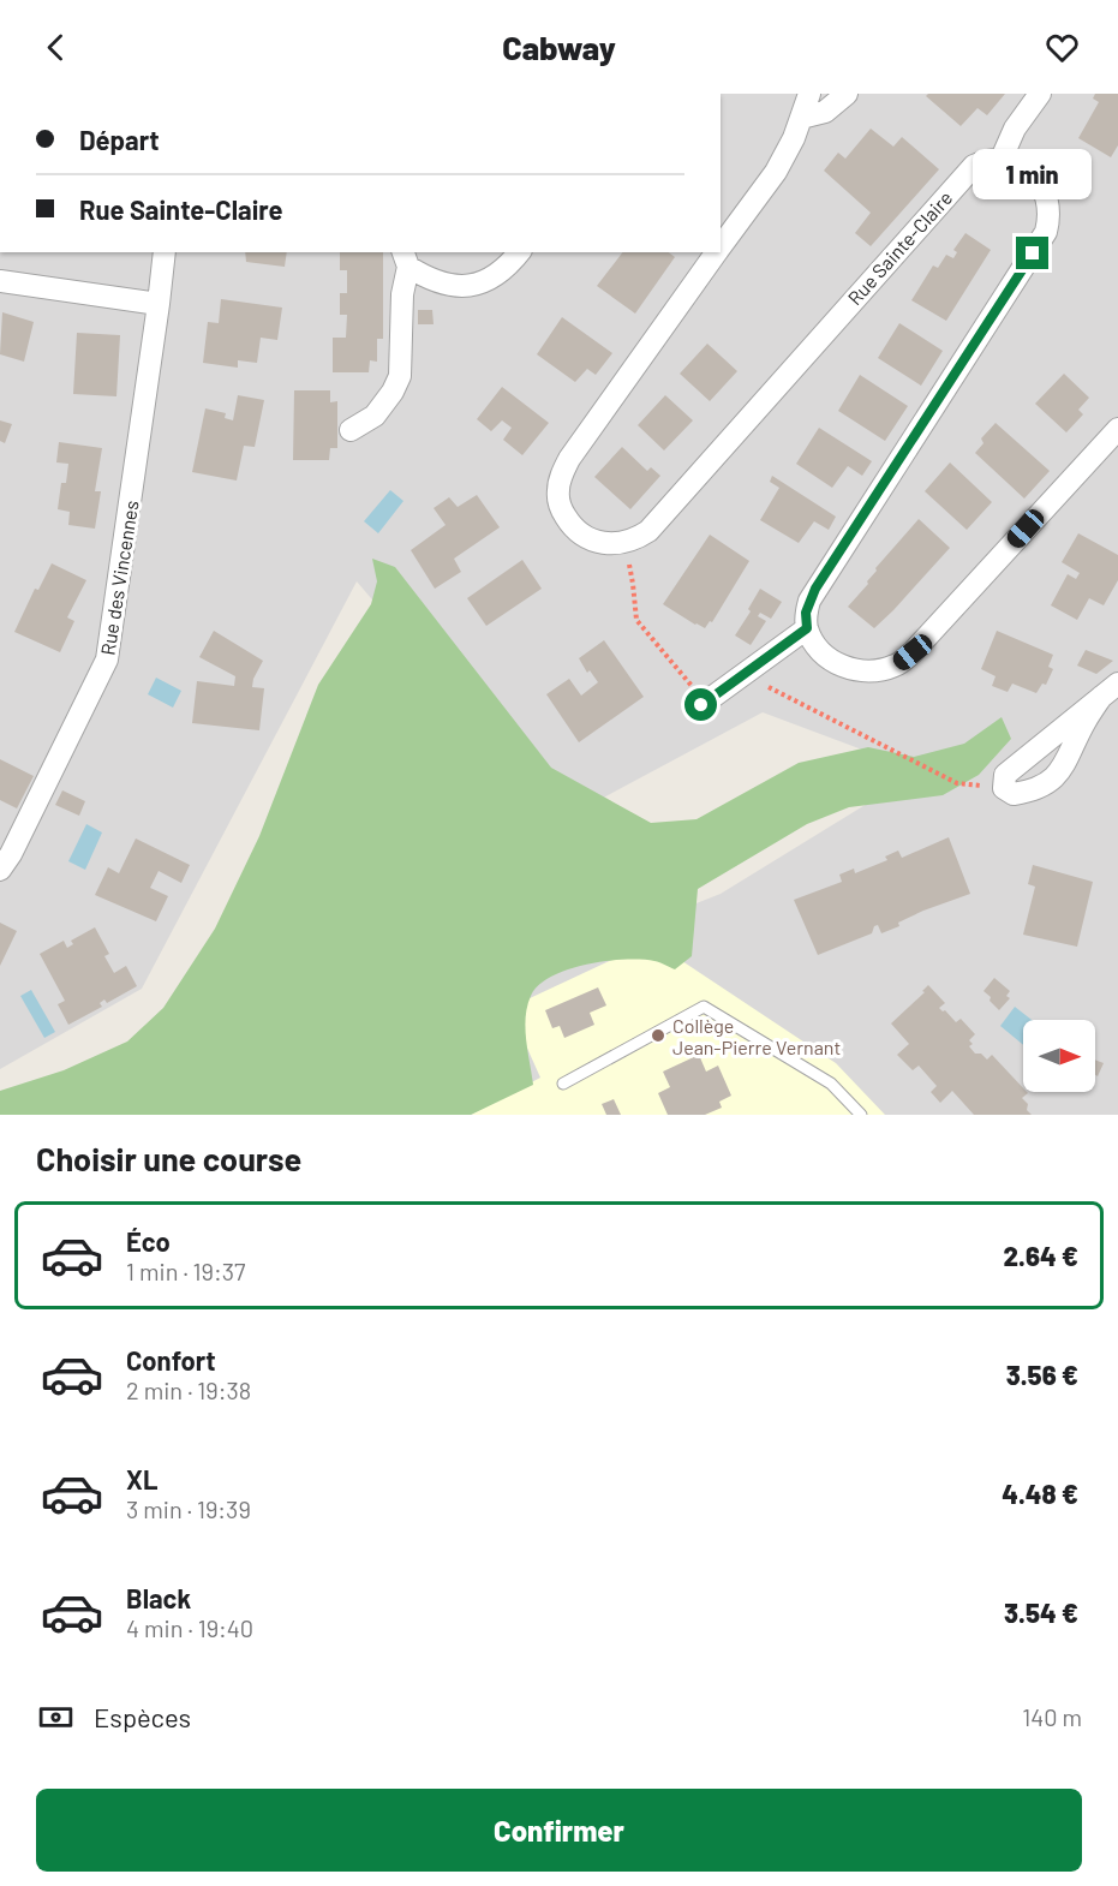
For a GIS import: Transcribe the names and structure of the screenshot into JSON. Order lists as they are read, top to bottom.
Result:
{
  "streets": {
    "street": ["Rue Sainte-Claire", "Rue des Vincennes"]
  },
  "places": ["Collège Jean-Pierre Vernant"],
  "north": "right",
  "page": {
    "header": "Cabway",
    "banner": ["Départ", "Rue Sainte-Claire"],
    "bubble": "1 min",
    "heading": "Choisir une course",
    "list": [
      {
        "name": "Éco",
        "note": "1 min · 19:37",
        "value": "2.64 €"
      },
      {
        "name": "Confort",
        "note": "2 min · 19:38",
        "value": "3.56 €"
      },
      {
        "name": "XL",
        "note": "3 min · 19:39",
        "value": "4.48 €"
      },
      {
        "name": "Black",
        "note": "4 min · 19:40",
        "value": "3.54 €"
      }
    ],
    "pay": ["Espèces", "140 m"],
    "buttons": "Confirmer"
  }
}
